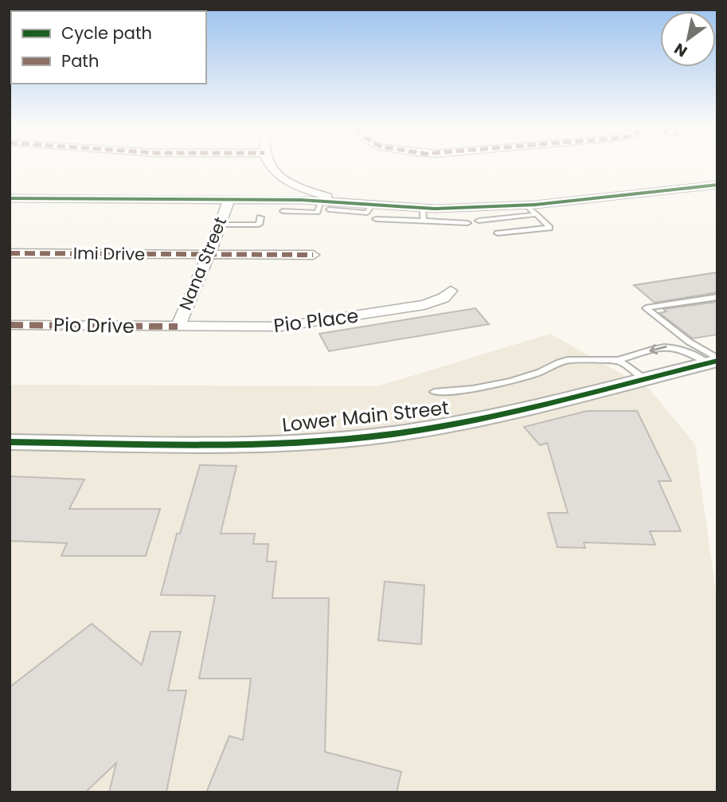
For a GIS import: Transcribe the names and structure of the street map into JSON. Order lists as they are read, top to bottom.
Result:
{
  "streets": {
    "street": [
      "Imi Drive",
      "Nana Street",
      "Pio Place",
      "Pio Drive",
      "Lower Main Street"
    ]
  },
  "crossings": [
    ["Imi Drive", "Nana Street"],
    ["Nana Street", "Pio Place"],
    ["Nana Street", "Pio Drive"],
    ["Pio Place", "Pio Drive"]
  ],
  "legend": ["Cycle path", "Path"],
  "north": "bottom left"
}
